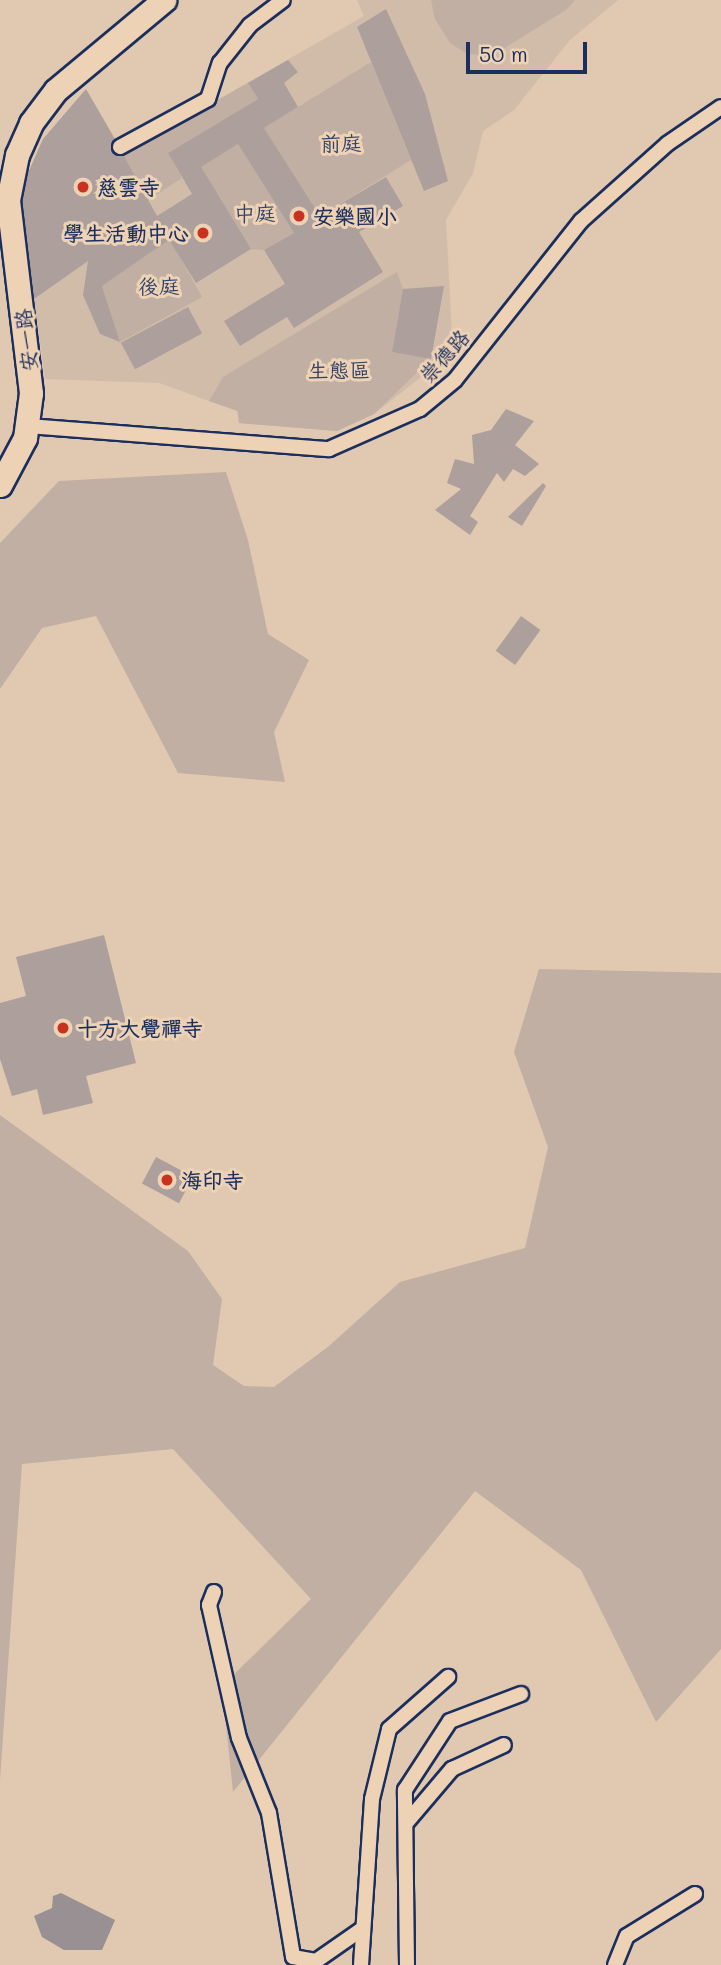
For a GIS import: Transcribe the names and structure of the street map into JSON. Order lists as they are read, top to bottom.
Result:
{
  "streets": {
    "main road": ["安一路"],
    "street": ["崇德路"]
  },
  "crossings": [
    ["安一路", "崇德路"]
  ],
  "parks": [
    "前庭",
    "中庭",
    "後庭",
    "生態區"
  ],
  "places": [
    "慈雲寺",
    "安樂國小",
    "學生活動中心",
    "十方大覺禪寺",
    "海印寺"
  ],
  "scale_bar": "50 m"
}
